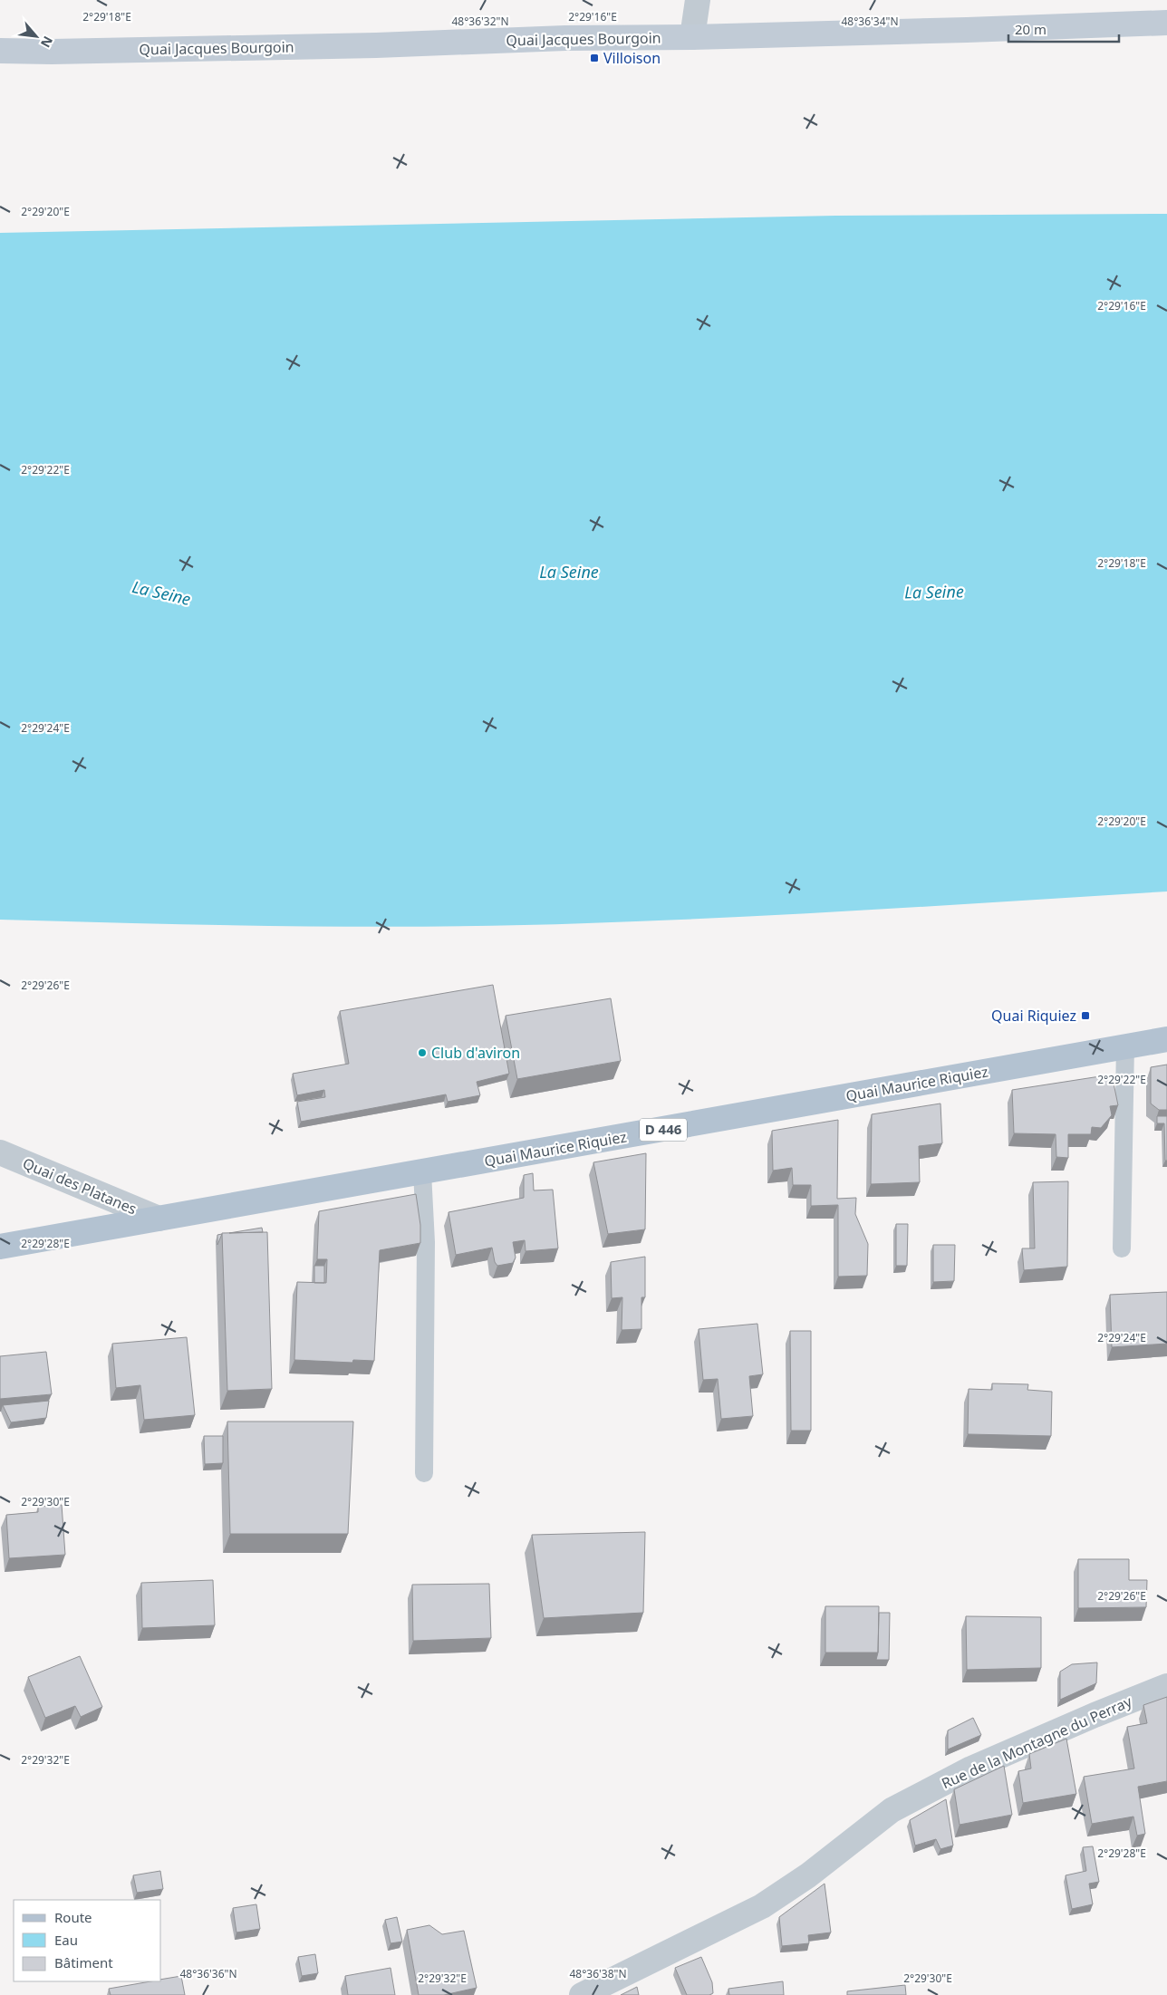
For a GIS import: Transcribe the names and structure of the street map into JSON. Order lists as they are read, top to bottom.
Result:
{
  "streets": {
    "main road": ["Quai Jacques Bourgoin", "Quai Maurice Riquiez", "D 446"],
    "street": ["Quai des Platanes", "Rue de la Montagne du Perray"]
  },
  "crossings": [
    ["Quai Maurice Riquiez", "D 446"],
    ["Quai Maurice Riquiez", "Quai des Platanes"],
    ["D 446", "Quai des Platanes"]
  ],
  "water": ["La Seine"],
  "places": {
    "transit": ["Villoison", "Quai Riquiez"],
    "other": ["Club d'aviron"]
  },
  "legend": ["Route", "Eau", "Bâtiment"],
  "scale_bar": "20 m",
  "north": "bottom right",
  "coordinates": [
    "2°29'18\"E",
    "2°29'16\"E",
    "48°36'32\"N",
    "48°36'34\"N",
    "2°29'20\"E",
    "2°29'22\"E",
    "2°29'24\"E",
    "2°29'26\"E",
    "2°29'28\"E",
    "2°29'30\"E",
    "2°29'32\"E",
    "48°36'36\"N",
    "48°36'38\"N"
  ]
}
